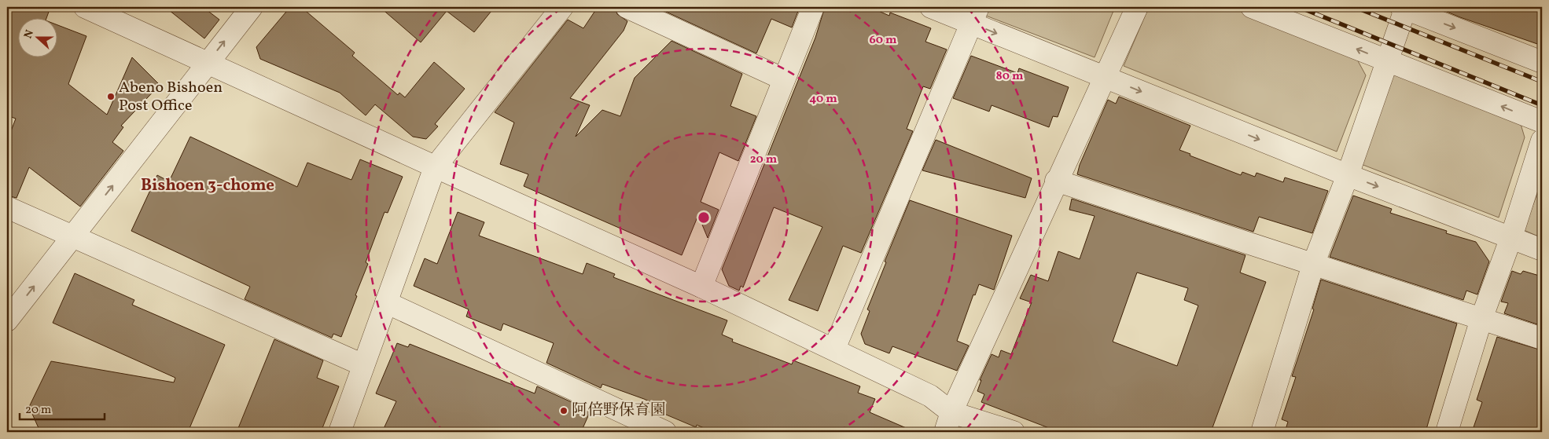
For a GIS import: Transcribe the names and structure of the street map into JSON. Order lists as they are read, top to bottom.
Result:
{
  "districts": ["Bishoen 3-chome"],
  "places": ["Abeno Bishoen Post Office", "阿倍野保育園"],
  "scale_bar": "20 m",
  "north": "left",
  "rings": [
    "60 m",
    "80 m",
    "40 m",
    "20 m"
  ]
}
